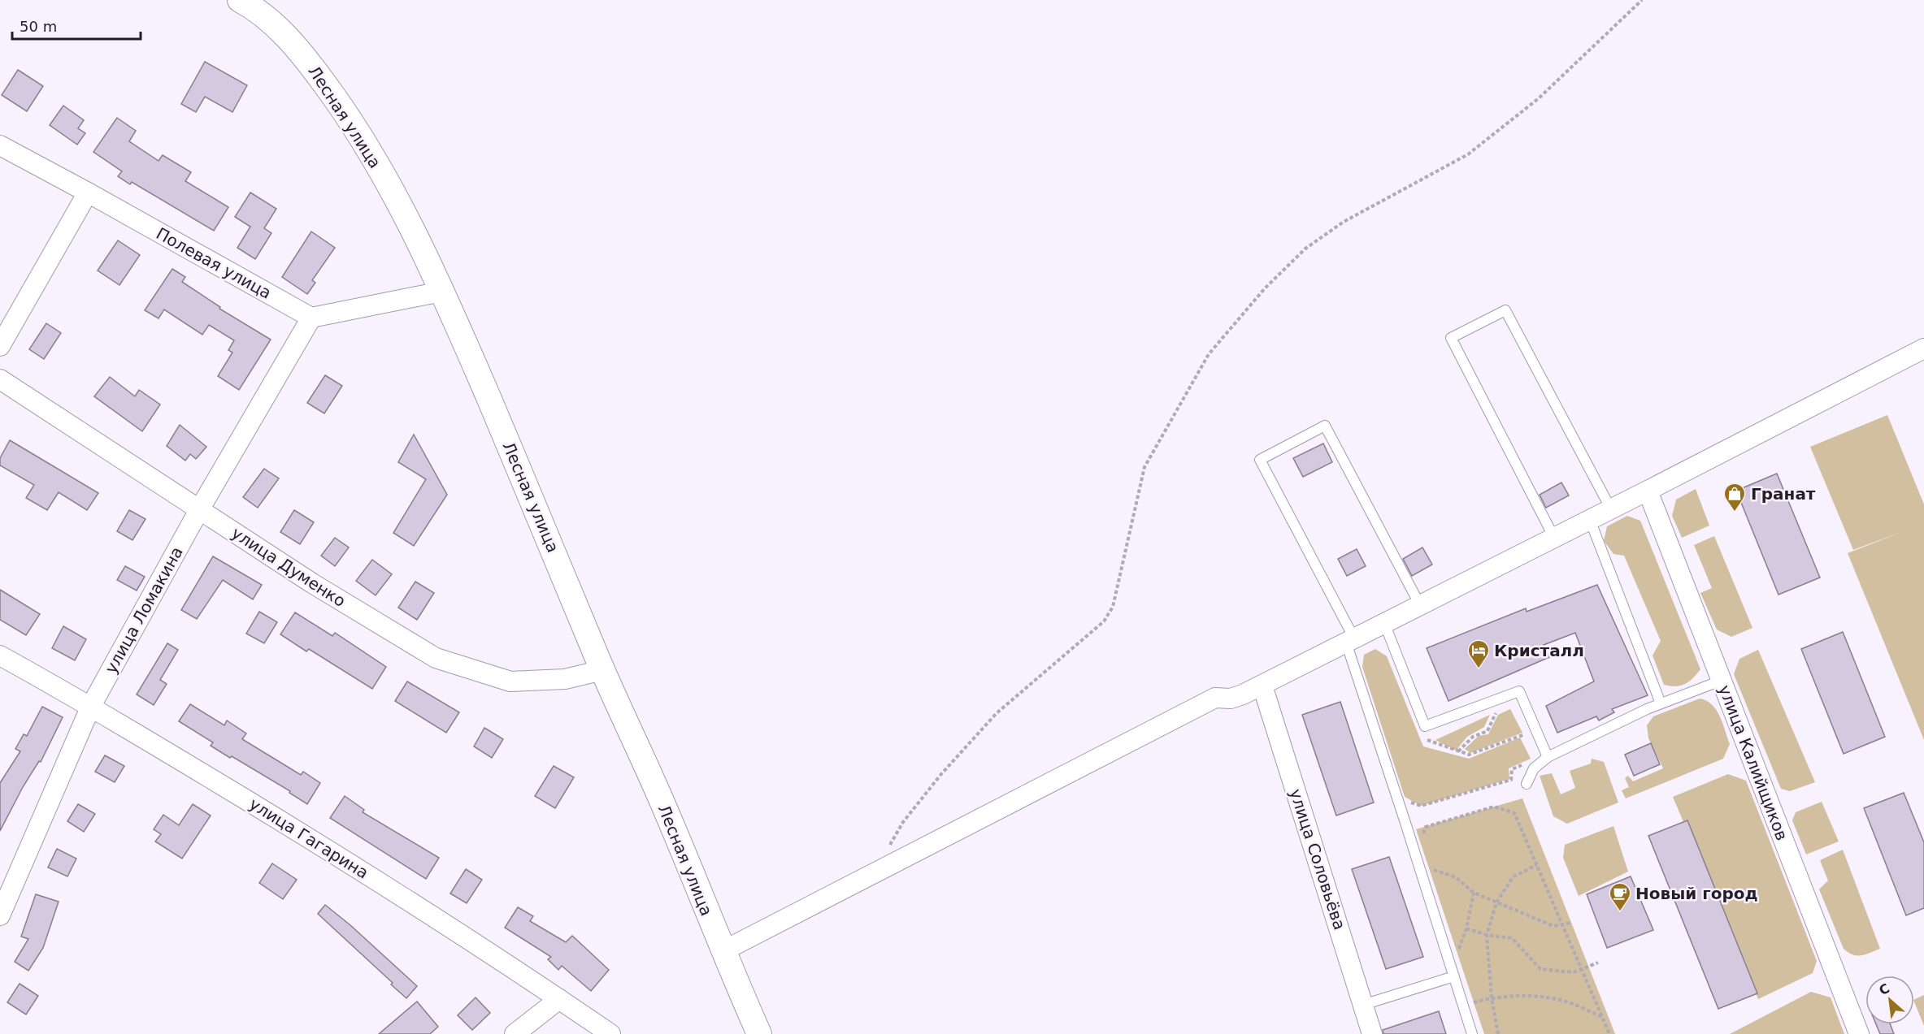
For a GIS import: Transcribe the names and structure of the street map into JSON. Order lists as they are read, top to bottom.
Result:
{
  "streets": {
    "street": [
      "Лесная улица",
      "Полевая улица",
      "улица Думенко",
      "улица Ломакина",
      "улица Калийщиков",
      "улица Гагарина",
      "улица Соловьёва"
    ]
  },
  "crossings": [
    ["Лесная улица", "улица Думенко"],
    ["Полевая улица", "улица Ломакина"],
    ["улица Думенко", "улица Ломакина"],
    ["улица Ломакина", "улица Гагарина"]
  ],
  "places": {
    "shop": ["Гранат"],
    "hotel": ["Кристалл"],
    "cafe": ["Новый город"]
  },
  "scale_bar": "50 m",
  "north": "top left"
}
